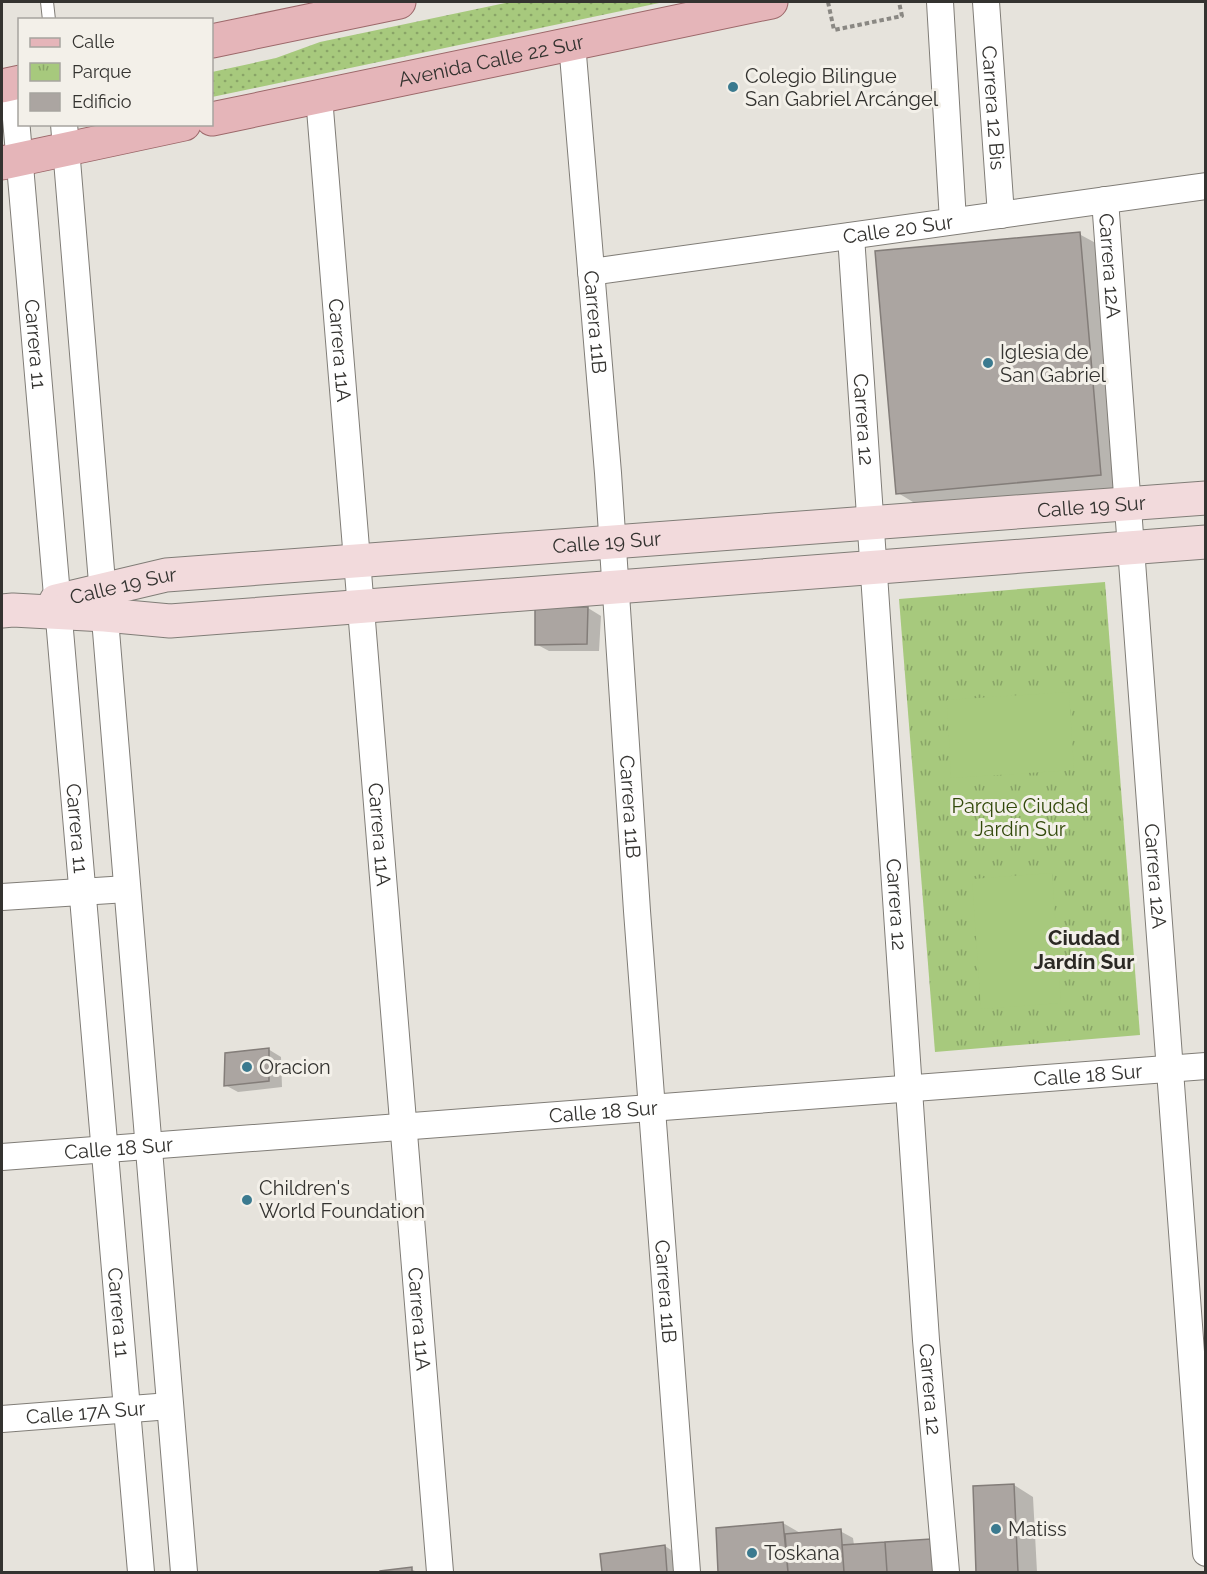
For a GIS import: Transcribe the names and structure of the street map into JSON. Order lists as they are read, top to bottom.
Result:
{
  "streets": {
    "main road": ["Avenida Calle 22 Sur"],
    "street": [
      "Carrera 12 Bis",
      "Calle 20 Sur",
      "Carrera 12A",
      "Carrera 11B",
      "Carrera 11",
      "Carrera 11A",
      "Carrera 12",
      "Calle 19 Sur",
      "Calle 18 Sur",
      "Calle 17A Sur"
    ]
  },
  "crossings": [
    ["Avenida Calle 22 Sur", "Carrera 11B"],
    ["Avenida Calle 22 Sur", "Carrera 11A"],
    ["Carrera 12 Bis", "Calle 20 Sur"],
    ["Calle 20 Sur", "Carrera 12A"],
    ["Calle 20 Sur", "Carrera 11B"],
    ["Calle 20 Sur", "Carrera 12"],
    ["Carrera 12A", "Calle 19 Sur"],
    ["Carrera 12A", "Calle 18 Sur"],
    ["Carrera 11B", "Calle 19 Sur"],
    ["Carrera 11B", "Calle 18 Sur"],
    ["Carrera 11", "Calle 19 Sur"],
    ["Carrera 11", "Calle 18 Sur"],
    ["Carrera 11", "Calle 17A Sur"],
    ["Carrera 11A", "Calle 19 Sur"],
    ["Carrera 11A", "Calle 18 Sur"],
    ["Carrera 12", "Calle 19 Sur"],
    ["Carrera 12", "Calle 18 Sur"]
  ],
  "districts": ["Ciudad Jardín Sur"],
  "parks": ["Parque Ciudad Jardín Sur"],
  "places": [
    "Colegio Bilingue San Gabriel Arcángel",
    "Iglesia de San Gabriel",
    "Oracion",
    "Children's World Foundation",
    "Matiss",
    "Toskana"
  ],
  "legend": ["Calle", "Parque", "Edificio"]
}
